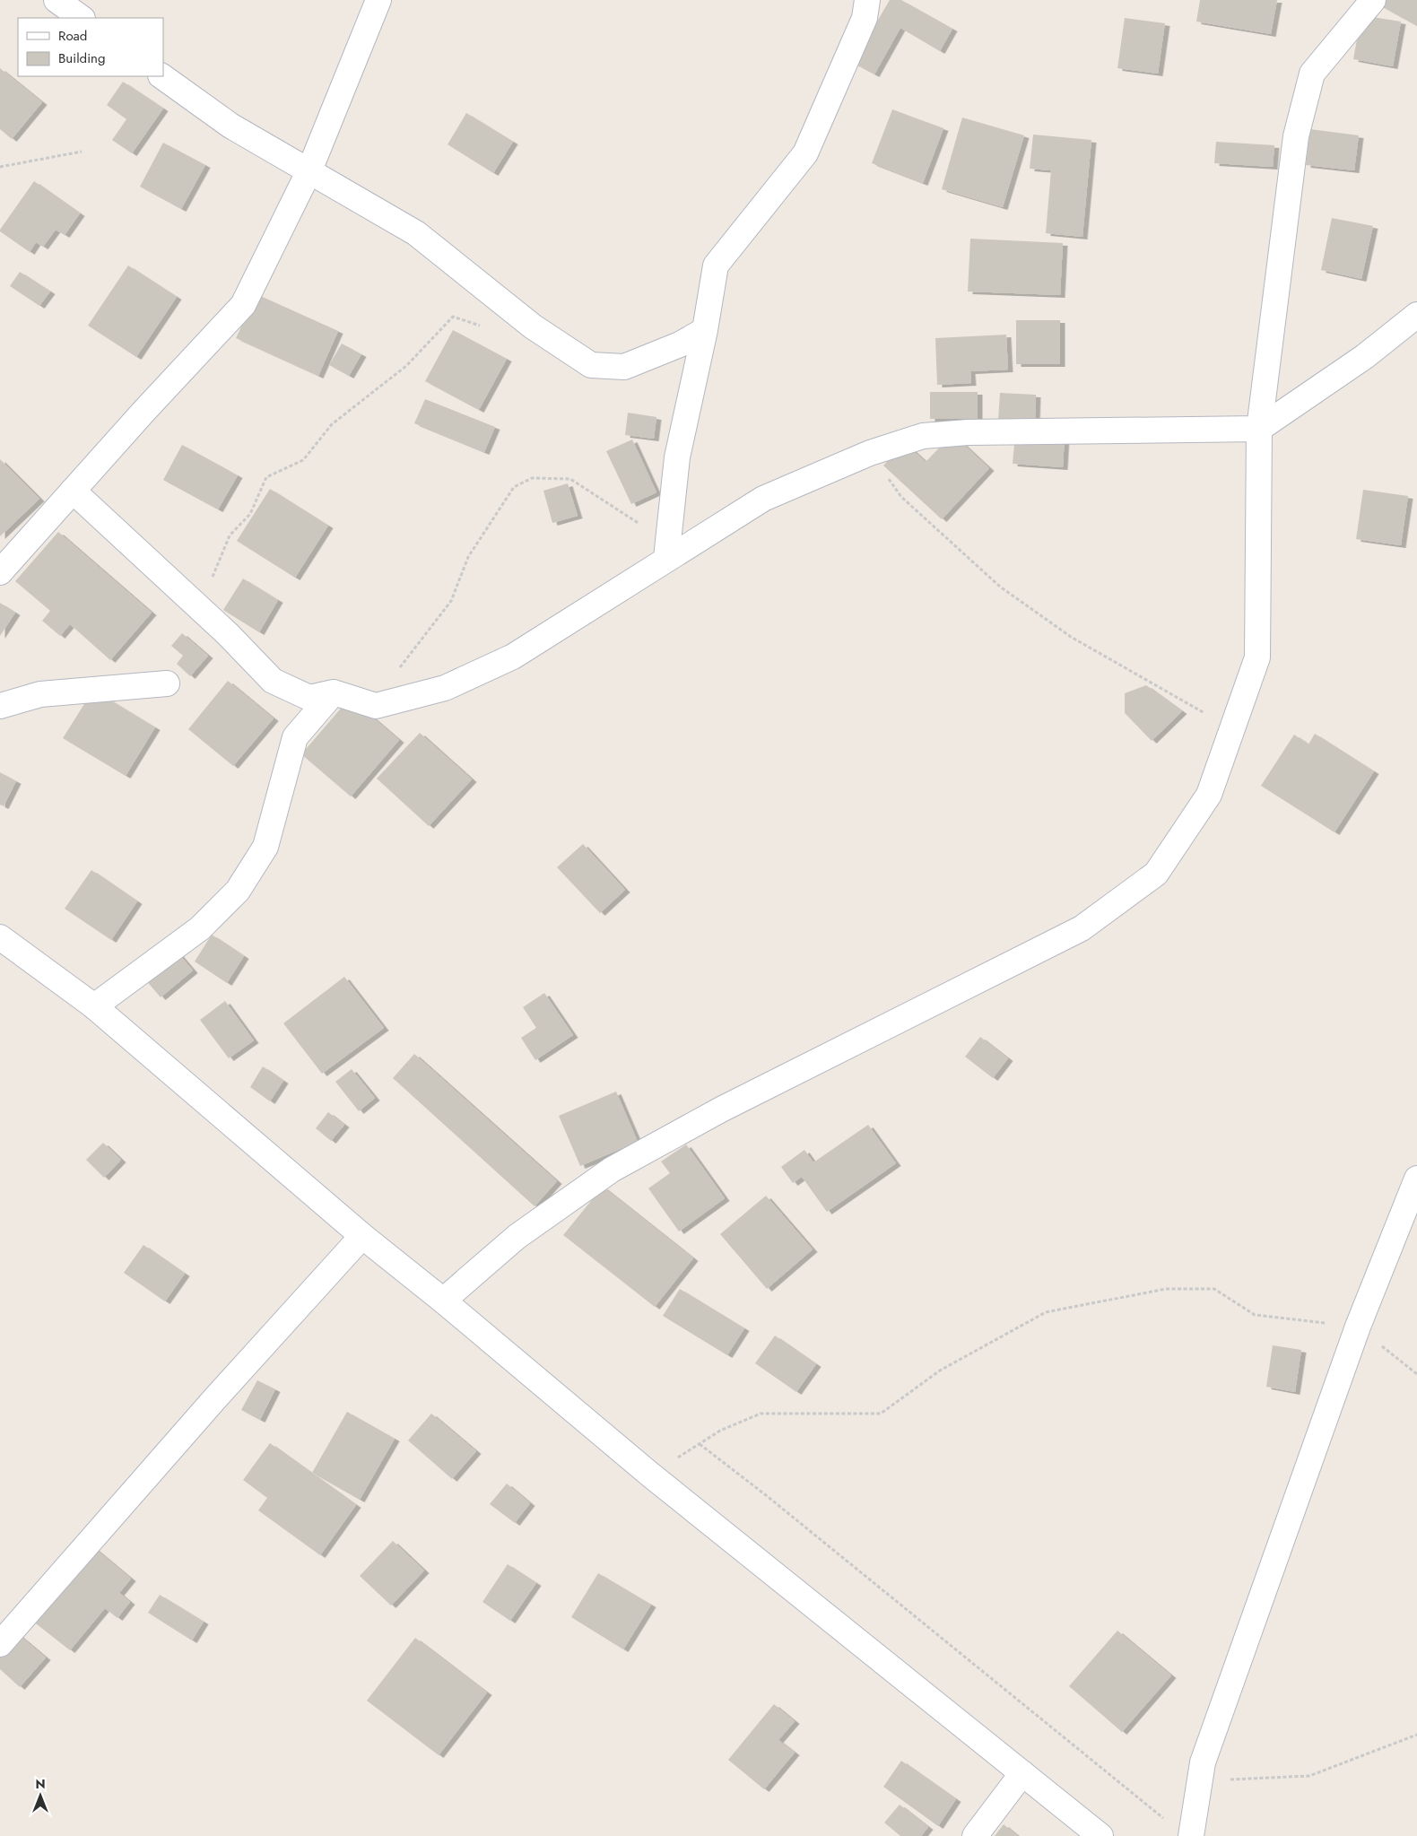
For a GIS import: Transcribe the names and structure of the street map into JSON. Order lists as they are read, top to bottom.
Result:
{
  "legend": ["Road", "Building"],
  "north": "top"
}
